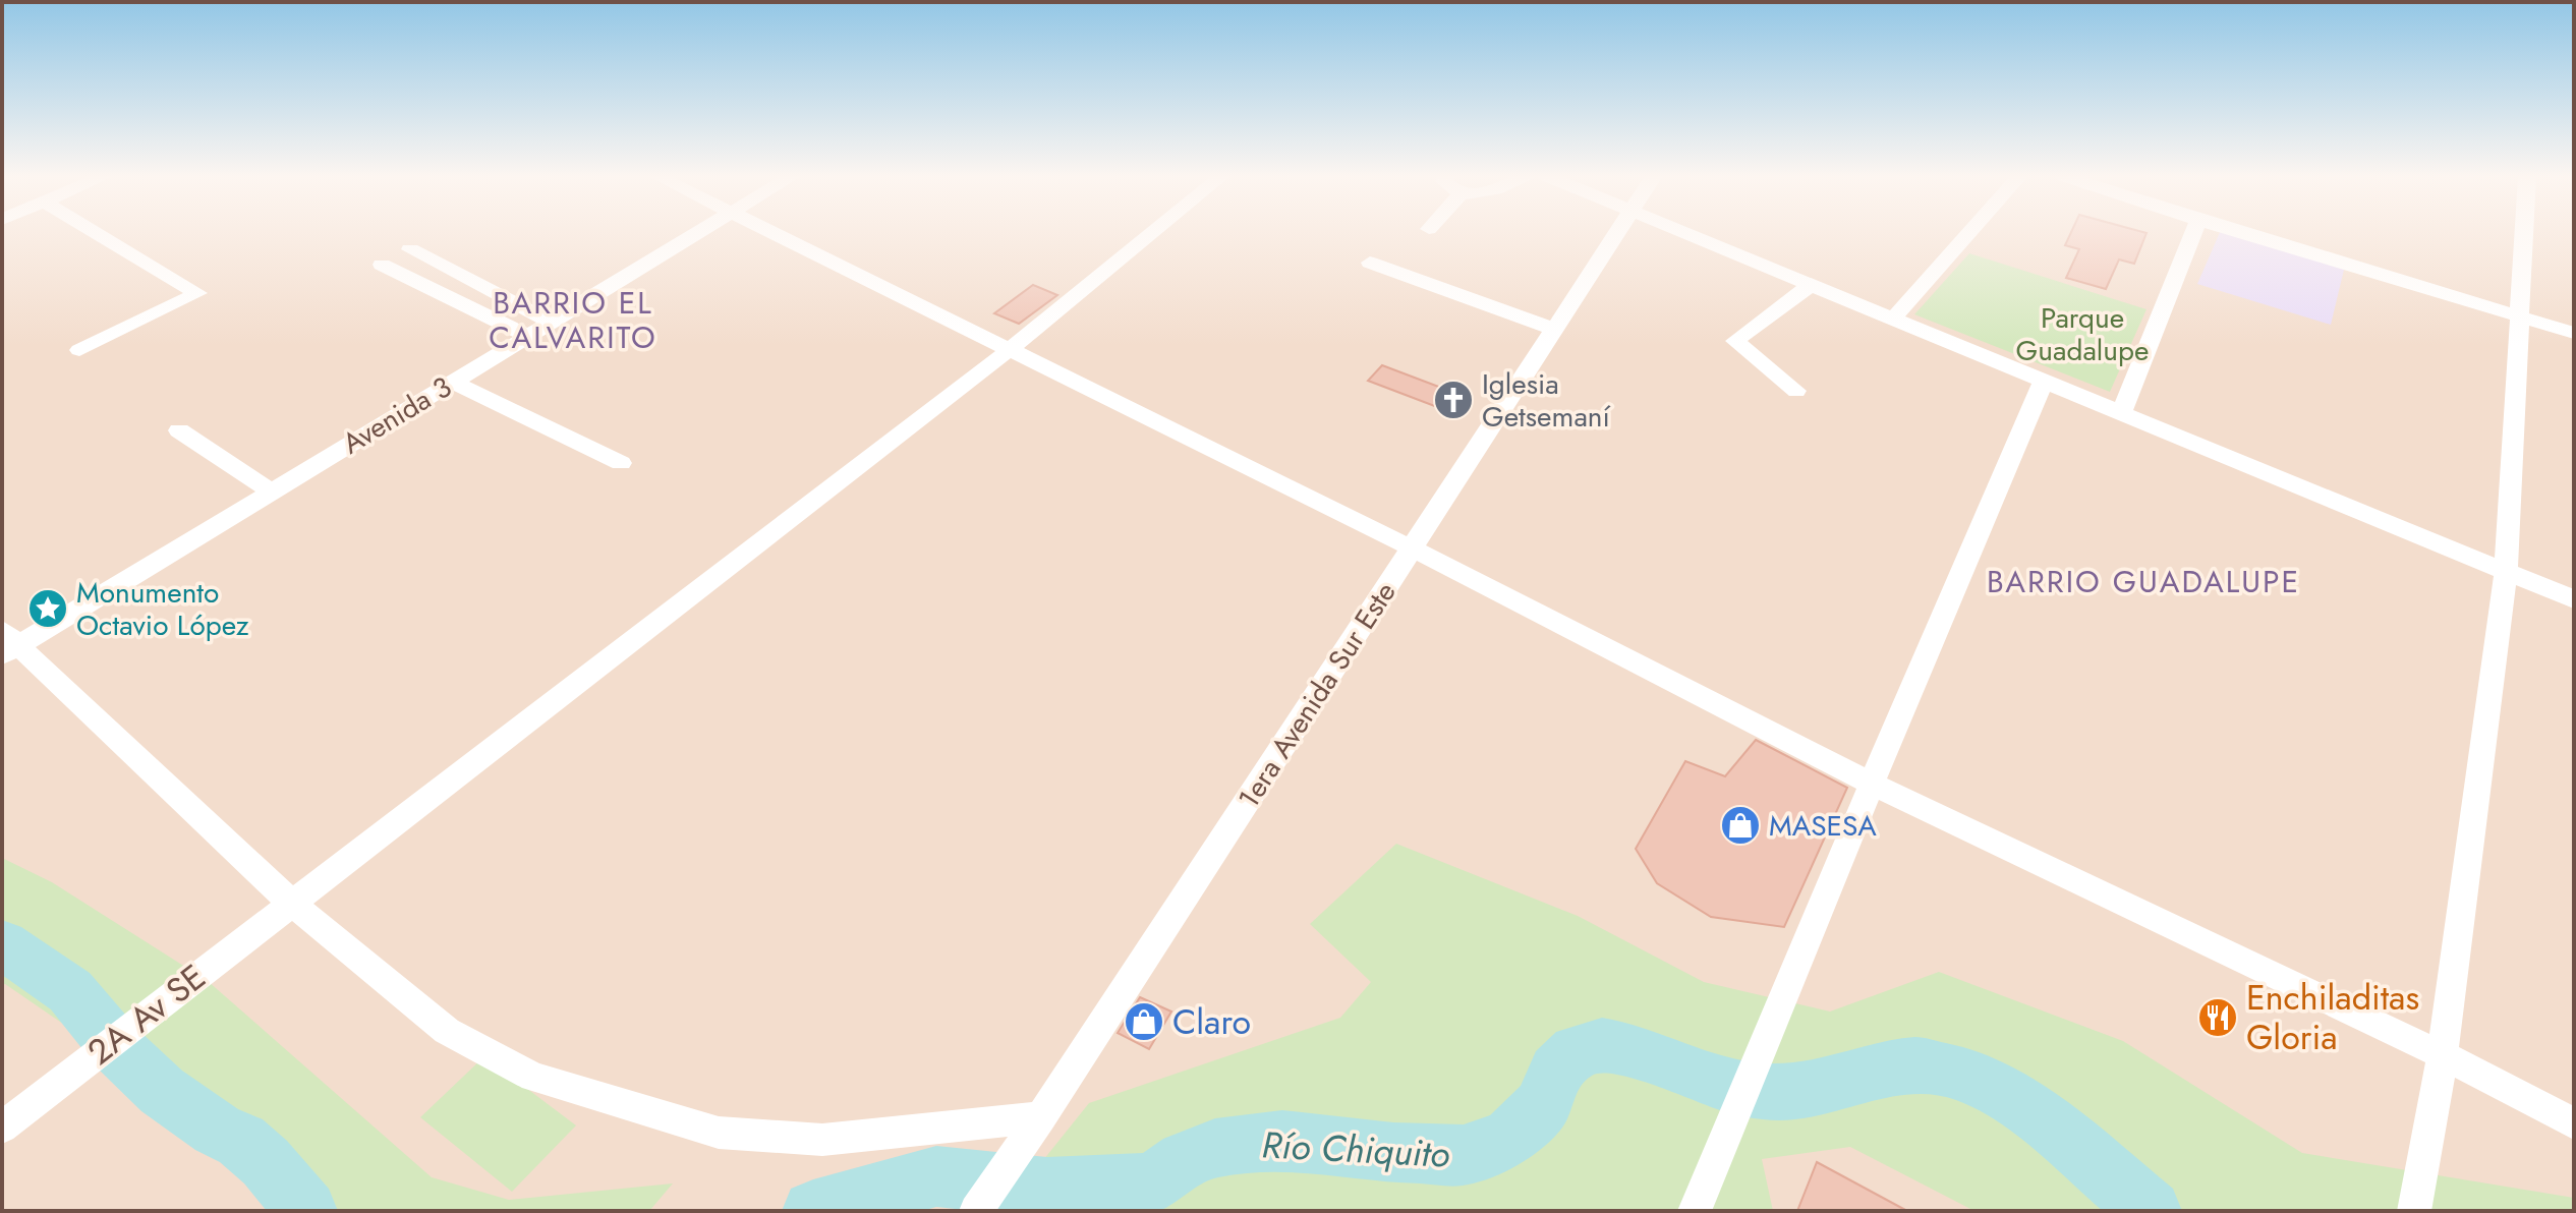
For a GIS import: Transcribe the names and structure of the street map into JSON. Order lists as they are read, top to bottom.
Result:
{
  "streets": {
    "street": ["Avenida 3", "1era Avenida Sur Este", "2A Av SE"]
  },
  "districts": ["BARRIO EL CALVARITO", "BARRIO GUADALUPE"],
  "water": ["Río Chiquito"],
  "parks": ["Parque Guadalupe"],
  "places": {
    "church": ["Iglesia Getsemaní"],
    "place": ["Monumento Octavio López"],
    "shop": ["MASESA", "Claro"],
    "restaurant": ["Enchiladitas Gloria"]
  }
}
